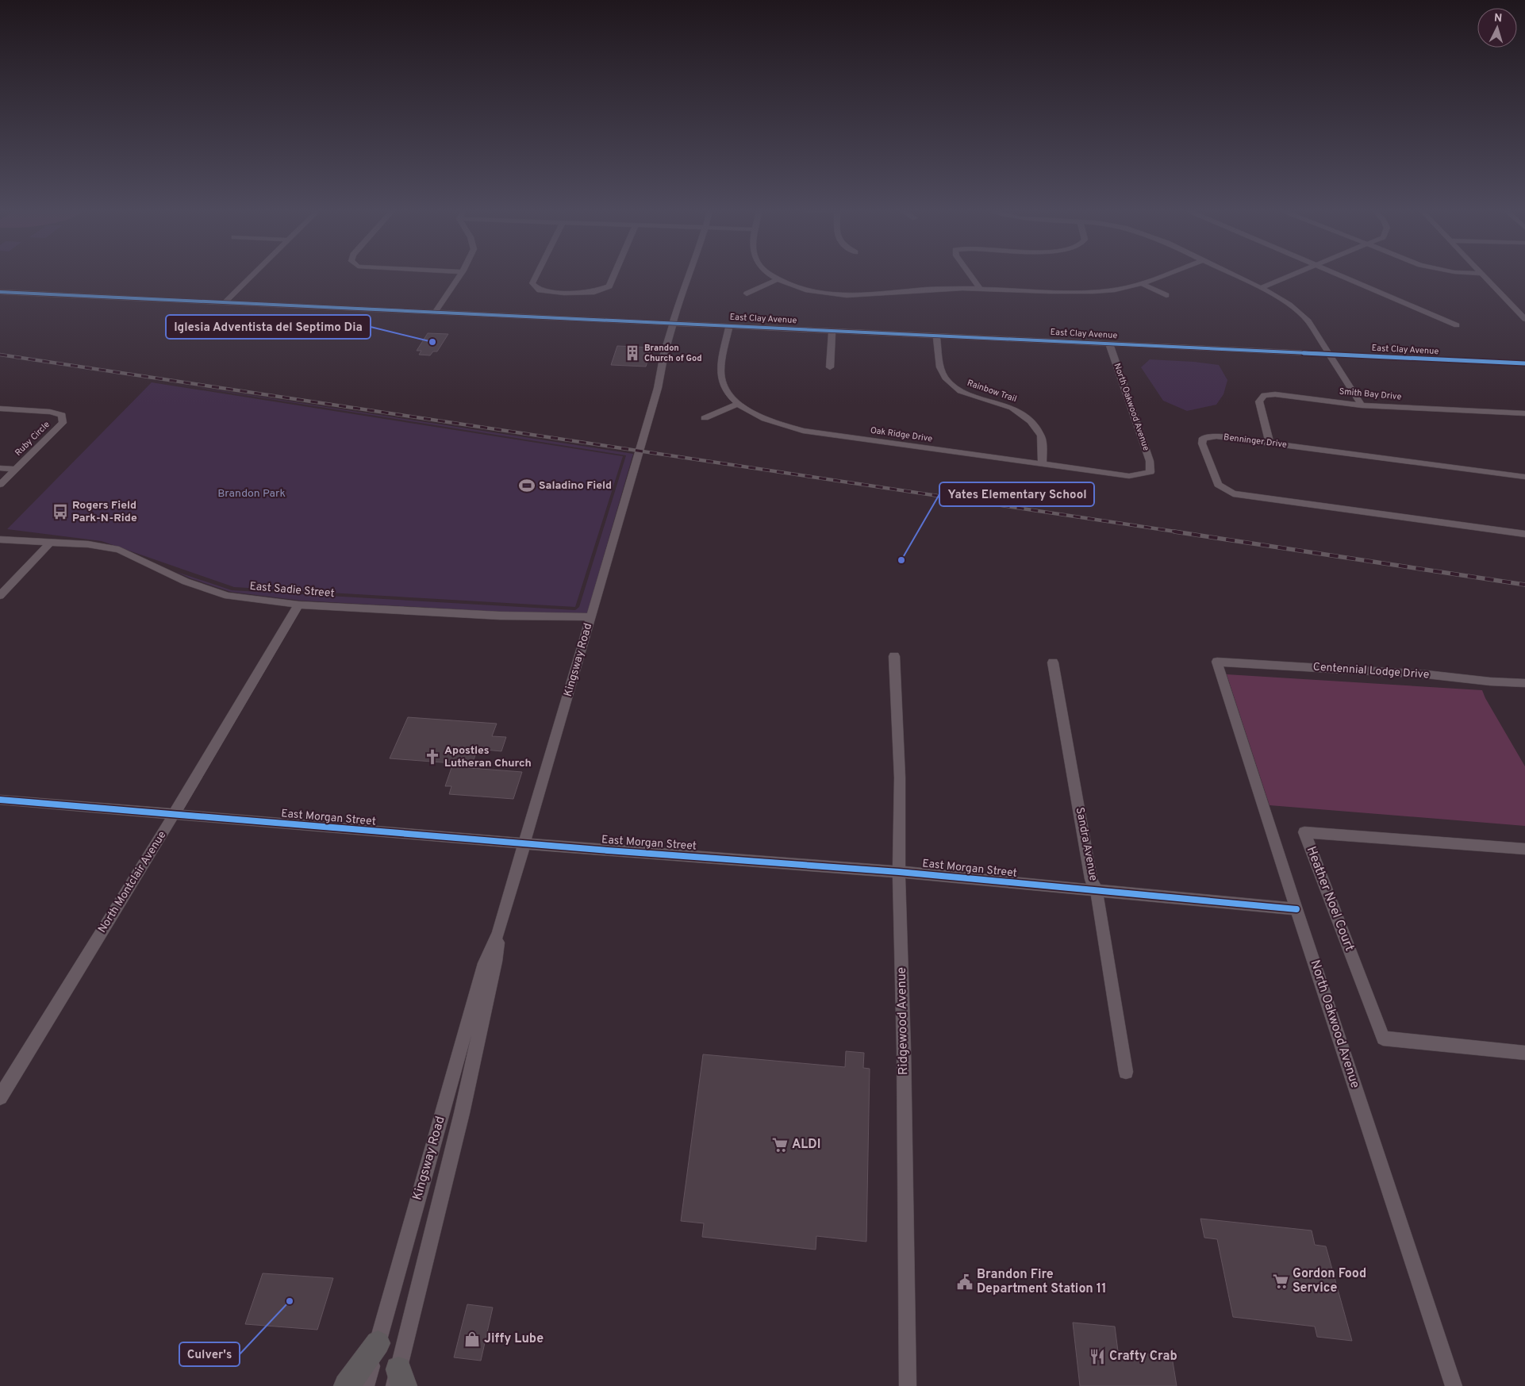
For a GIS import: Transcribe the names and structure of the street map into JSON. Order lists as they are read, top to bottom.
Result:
{
  "streets": {
    "street": [
      "East Clay Avenue",
      "Rainbow Trail",
      "Smith Bay Drive",
      "North Oakwood Avenue",
      "Oak Ridge Drive",
      "Ruby Circle",
      "Benninger Drive",
      "East Sadie Street",
      "Kingsway Road",
      "Centennial Lodge Drive",
      "East Morgan Street",
      "Sandra Avenue",
      "North Montclair Avenue",
      "Heather Noel Court",
      "Ridgewood Avenue"
    ]
  },
  "crossings": [
    ["East Clay Avenue", "Rainbow Trail"],
    ["East Clay Avenue", "North Oakwood Avenue"],
    ["East Clay Avenue", "Oak Ridge Drive"],
    ["East Clay Avenue", "Kingsway Road"],
    ["Rainbow Trail", "Oak Ridge Drive"],
    ["Smith Bay Drive", "Benninger Drive"],
    ["North Oakwood Avenue", "Oak Ridge Drive"],
    ["North Oakwood Avenue", "Centennial Lodge Drive"],
    ["North Oakwood Avenue", "East Morgan Street"],
    ["East Sadie Street", "Kingsway Road"],
    ["East Sadie Street", "North Montclair Avenue"],
    ["Kingsway Road", "East Morgan Street"],
    ["East Morgan Street", "Sandra Avenue"],
    ["East Morgan Street", "North Montclair Avenue"],
    ["East Morgan Street", "Ridgewood Avenue"]
  ],
  "parks": ["Brandon Park"],
  "places": {
    "other": ["Iglesia Adventista del Septimo Dia", "Yates Elementary School", "Culver's"],
    "building": ["Brandon Church of God"],
    "sports": ["Saladino Field"],
    "bus stop": ["Rogers Field Park-N-Ride"],
    "church": ["Apostles Lutheran Church"],
    "supermarket": ["ALDI", "Gordon Food Service"],
    "public building": ["Brandon Fire Department Station 11"],
    "shop": ["Jiffy Lube"],
    "restaurant": ["Crafty Crab"]
  },
  "north": "top"
}
